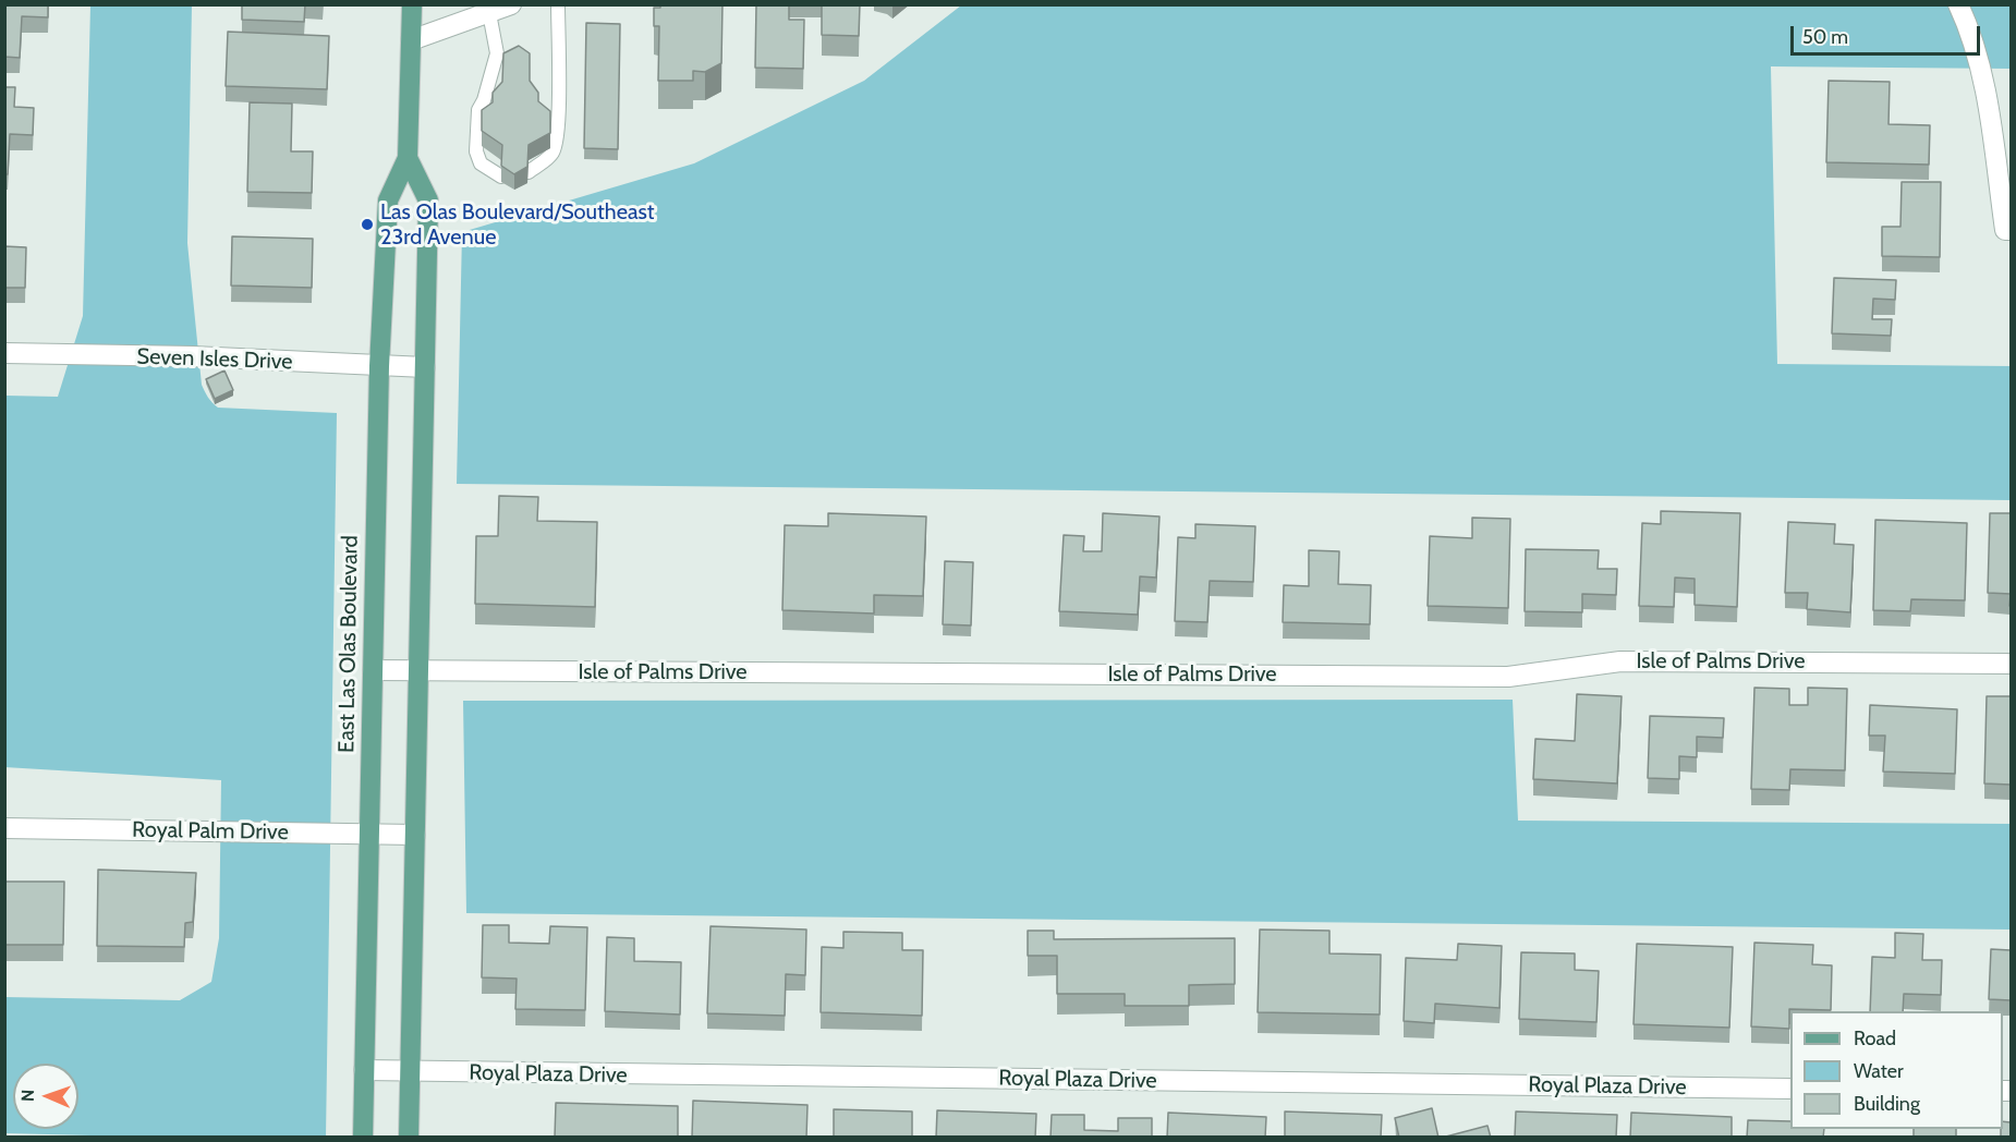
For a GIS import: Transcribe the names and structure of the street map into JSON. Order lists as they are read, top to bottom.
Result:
{
  "streets": {
    "main road": ["East Las Olas Boulevard"],
    "street": [
      "Seven Isles Drive",
      "Isle of Palms Drive",
      "Royal Palm Drive",
      "Royal Plaza Drive"
    ]
  },
  "crossings": [
    ["Seven Isles Drive", "East Las Olas Boulevard"],
    ["East Las Olas Boulevard", "Isle of Palms Drive"],
    ["East Las Olas Boulevard", "Royal Palm Drive"],
    ["East Las Olas Boulevard", "Royal Plaza Drive"]
  ],
  "places": ["Las Olas Boulevard/Southeast 23rd Avenue"],
  "legend": ["Road", "Water", "Building"],
  "scale_bar": "50 m",
  "north": "left"
}
